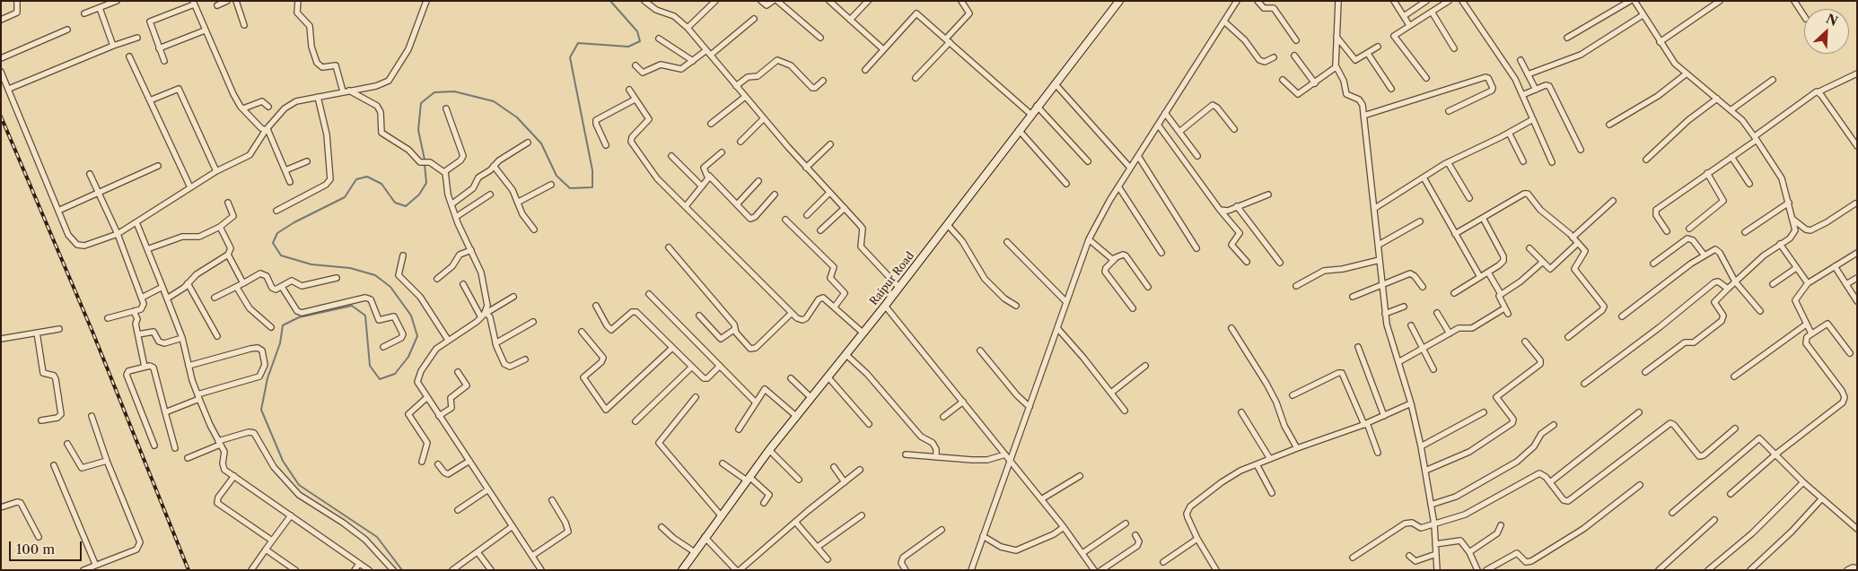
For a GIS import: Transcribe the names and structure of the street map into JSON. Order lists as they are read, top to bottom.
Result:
{
  "streets": {
    "main road": ["Raipur Road"]
  },
  "scale_bar": "100 m",
  "north": "top right"
}
